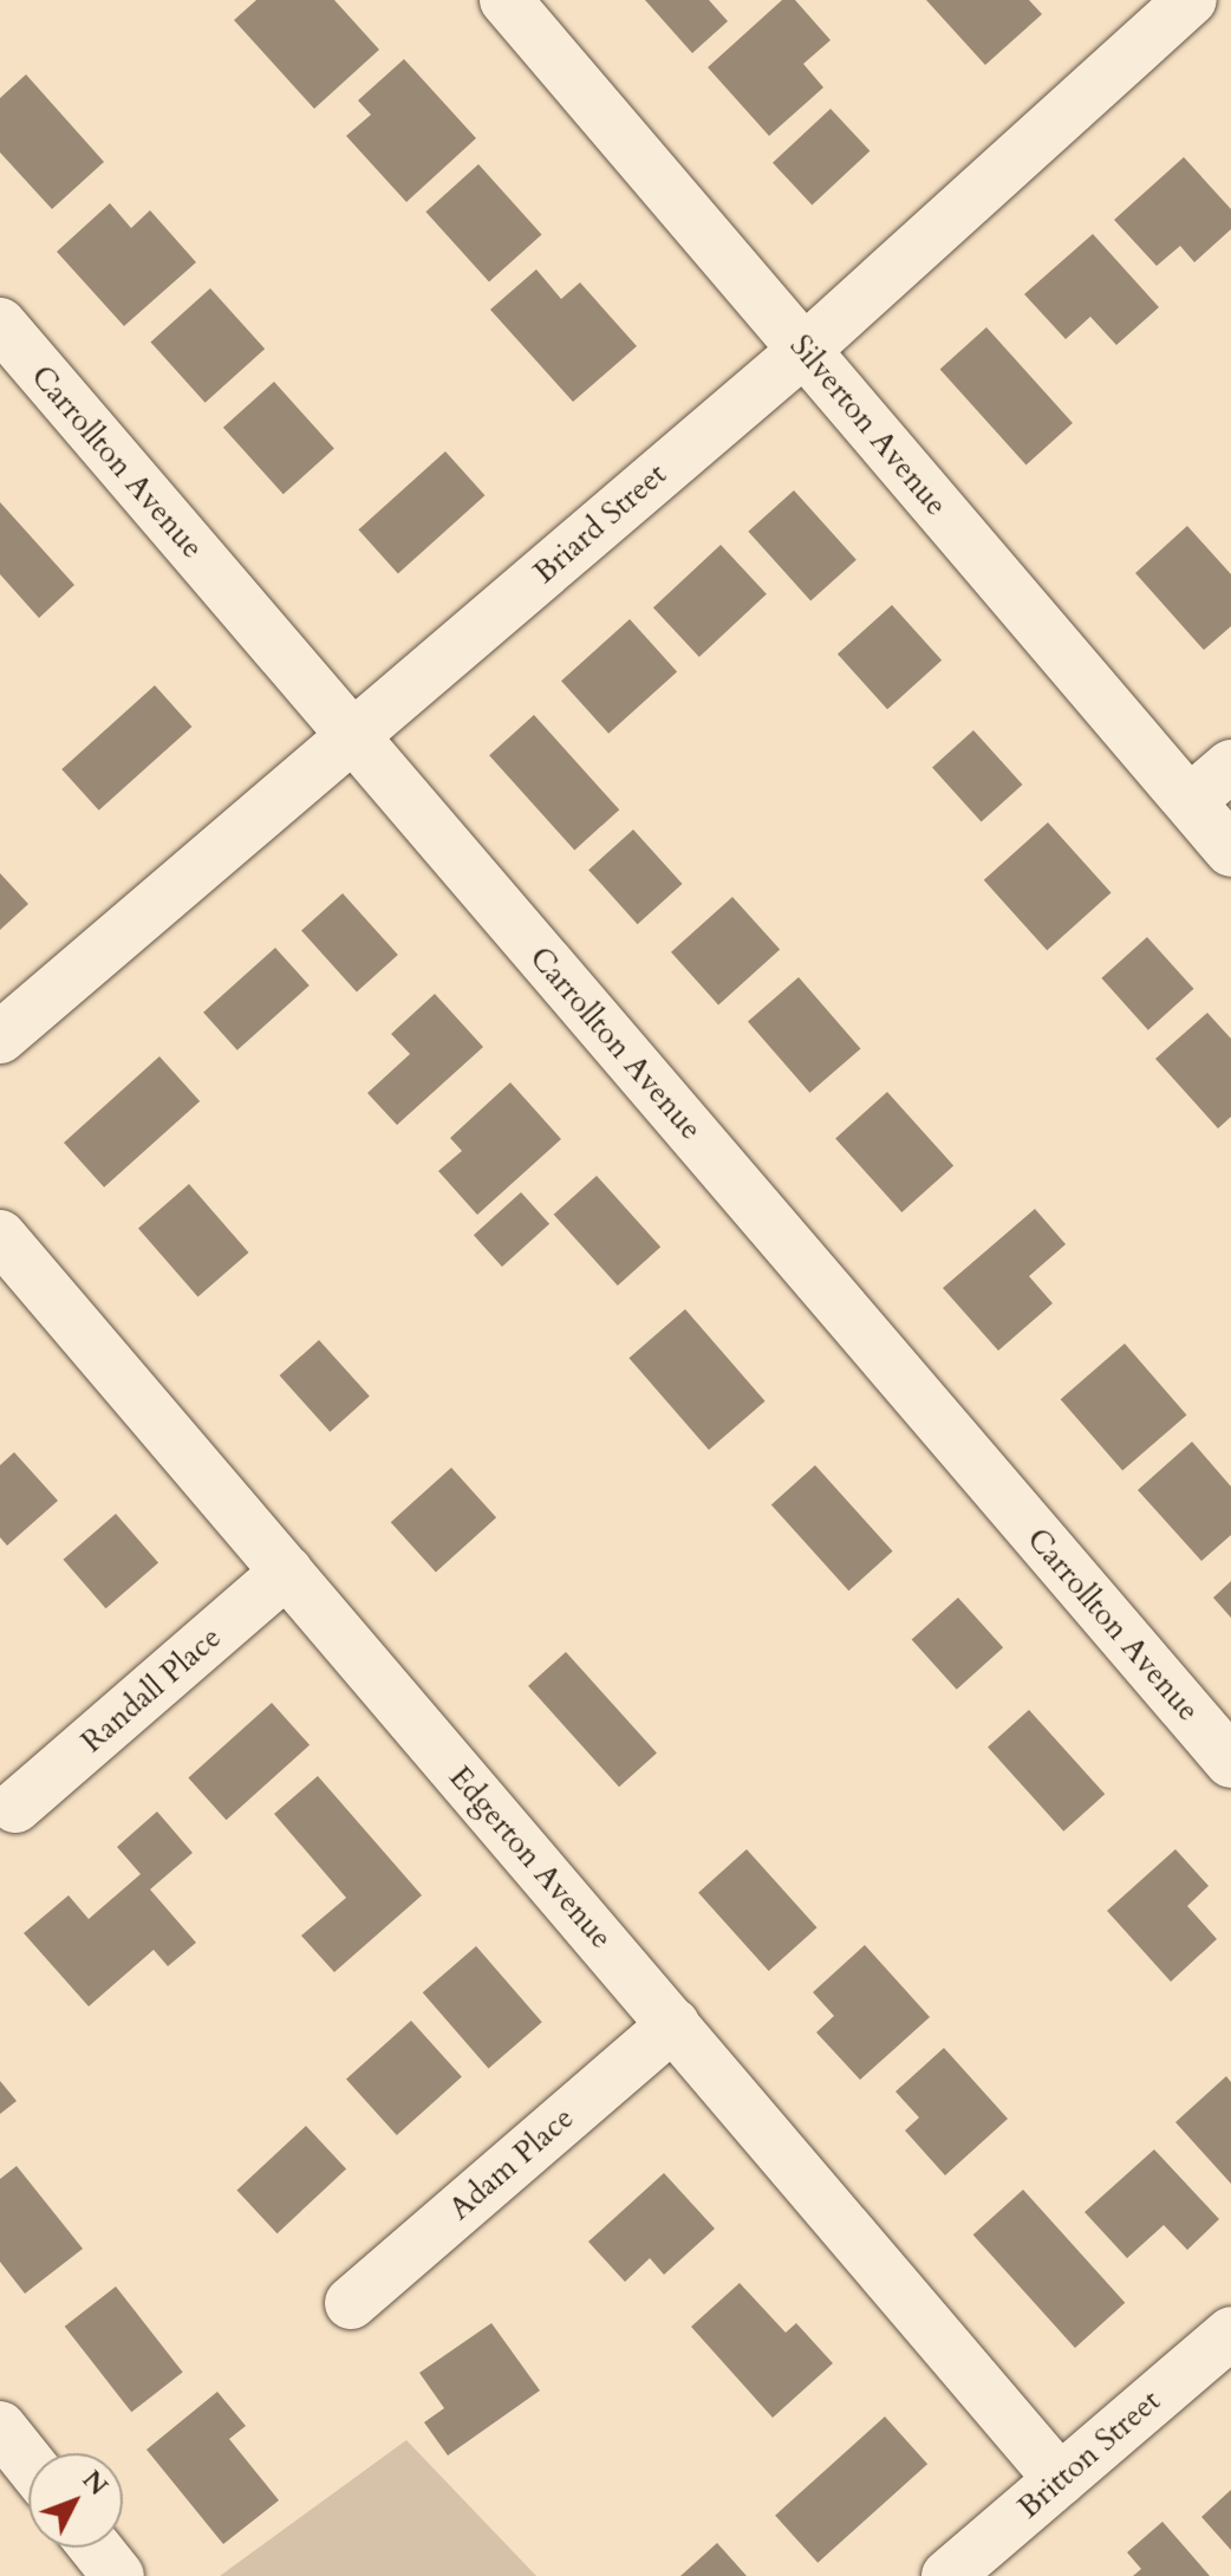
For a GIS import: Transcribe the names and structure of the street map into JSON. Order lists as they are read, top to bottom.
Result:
{
  "streets": {
    "street": [
      "Silverton Avenue",
      "Carrollton Avenue",
      "Briard Street",
      "Randall Place",
      "Edgerton Avenue",
      "Adam Place",
      "Britton Street"
    ]
  },
  "crossings": [
    ["Silverton Avenue", "Briard Street"],
    ["Carrollton Avenue", "Briard Street"],
    ["Randall Place", "Edgerton Avenue"],
    ["Edgerton Avenue", "Adam Place"],
    ["Edgerton Avenue", "Britton Street"]
  ],
  "north": "top right"
}
